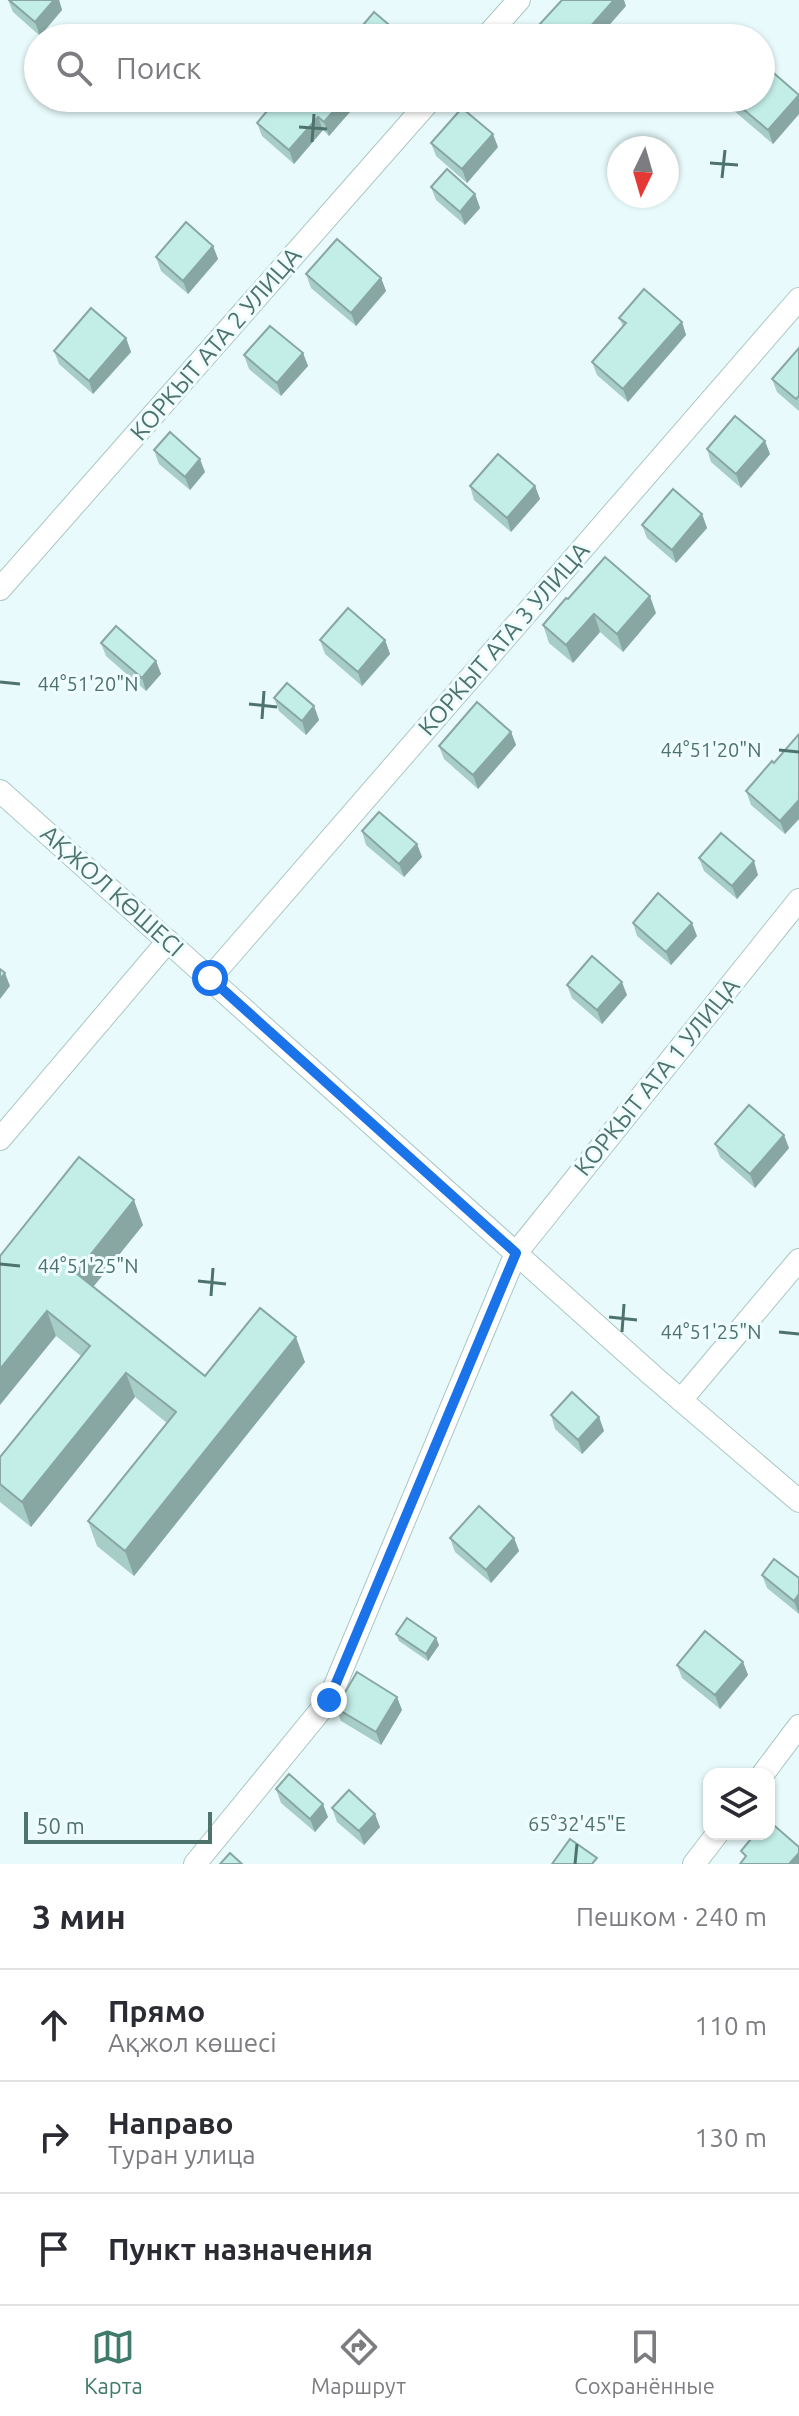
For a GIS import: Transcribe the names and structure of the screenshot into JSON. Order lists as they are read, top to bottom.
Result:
{
  "streets": {
    "street": [
      "КОРКЫТ АТА 2 УЛИЦА",
      "КОРКЫТ АТА 3 УЛИЦА",
      "АҚЖОЛ КӨШЕСІ",
      "КОРКЫТ АТА 1 УЛИЦА"
    ]
  },
  "crossings": [
    ["КОРКЫТ АТА 3 УЛИЦА", "АҚЖОЛ КӨШЕСІ"],
    ["АҚЖОЛ КӨШЕСІ", "КОРКЫТ АТА 1 УЛИЦА"]
  ],
  "scale_bar": "50 m",
  "north": "bottom",
  "page": {
    "search": "Поиск",
    "scale": "50 m",
    "heading": ["3 мин", "Пешком · 240 m"],
    "list": [
      ["Прямо", "Ақжол көшесі", "110 m"],
      ["Направо", "Туран улица", "130 m"],
      "Пункт назначения"
    ],
    "nav": ["Карта", "Маршрут", "Сохранённые"]
  },
  "coordinates": ["44°51'20\"N", "44°51'25\"N", "65°32'45\"E"]
}
